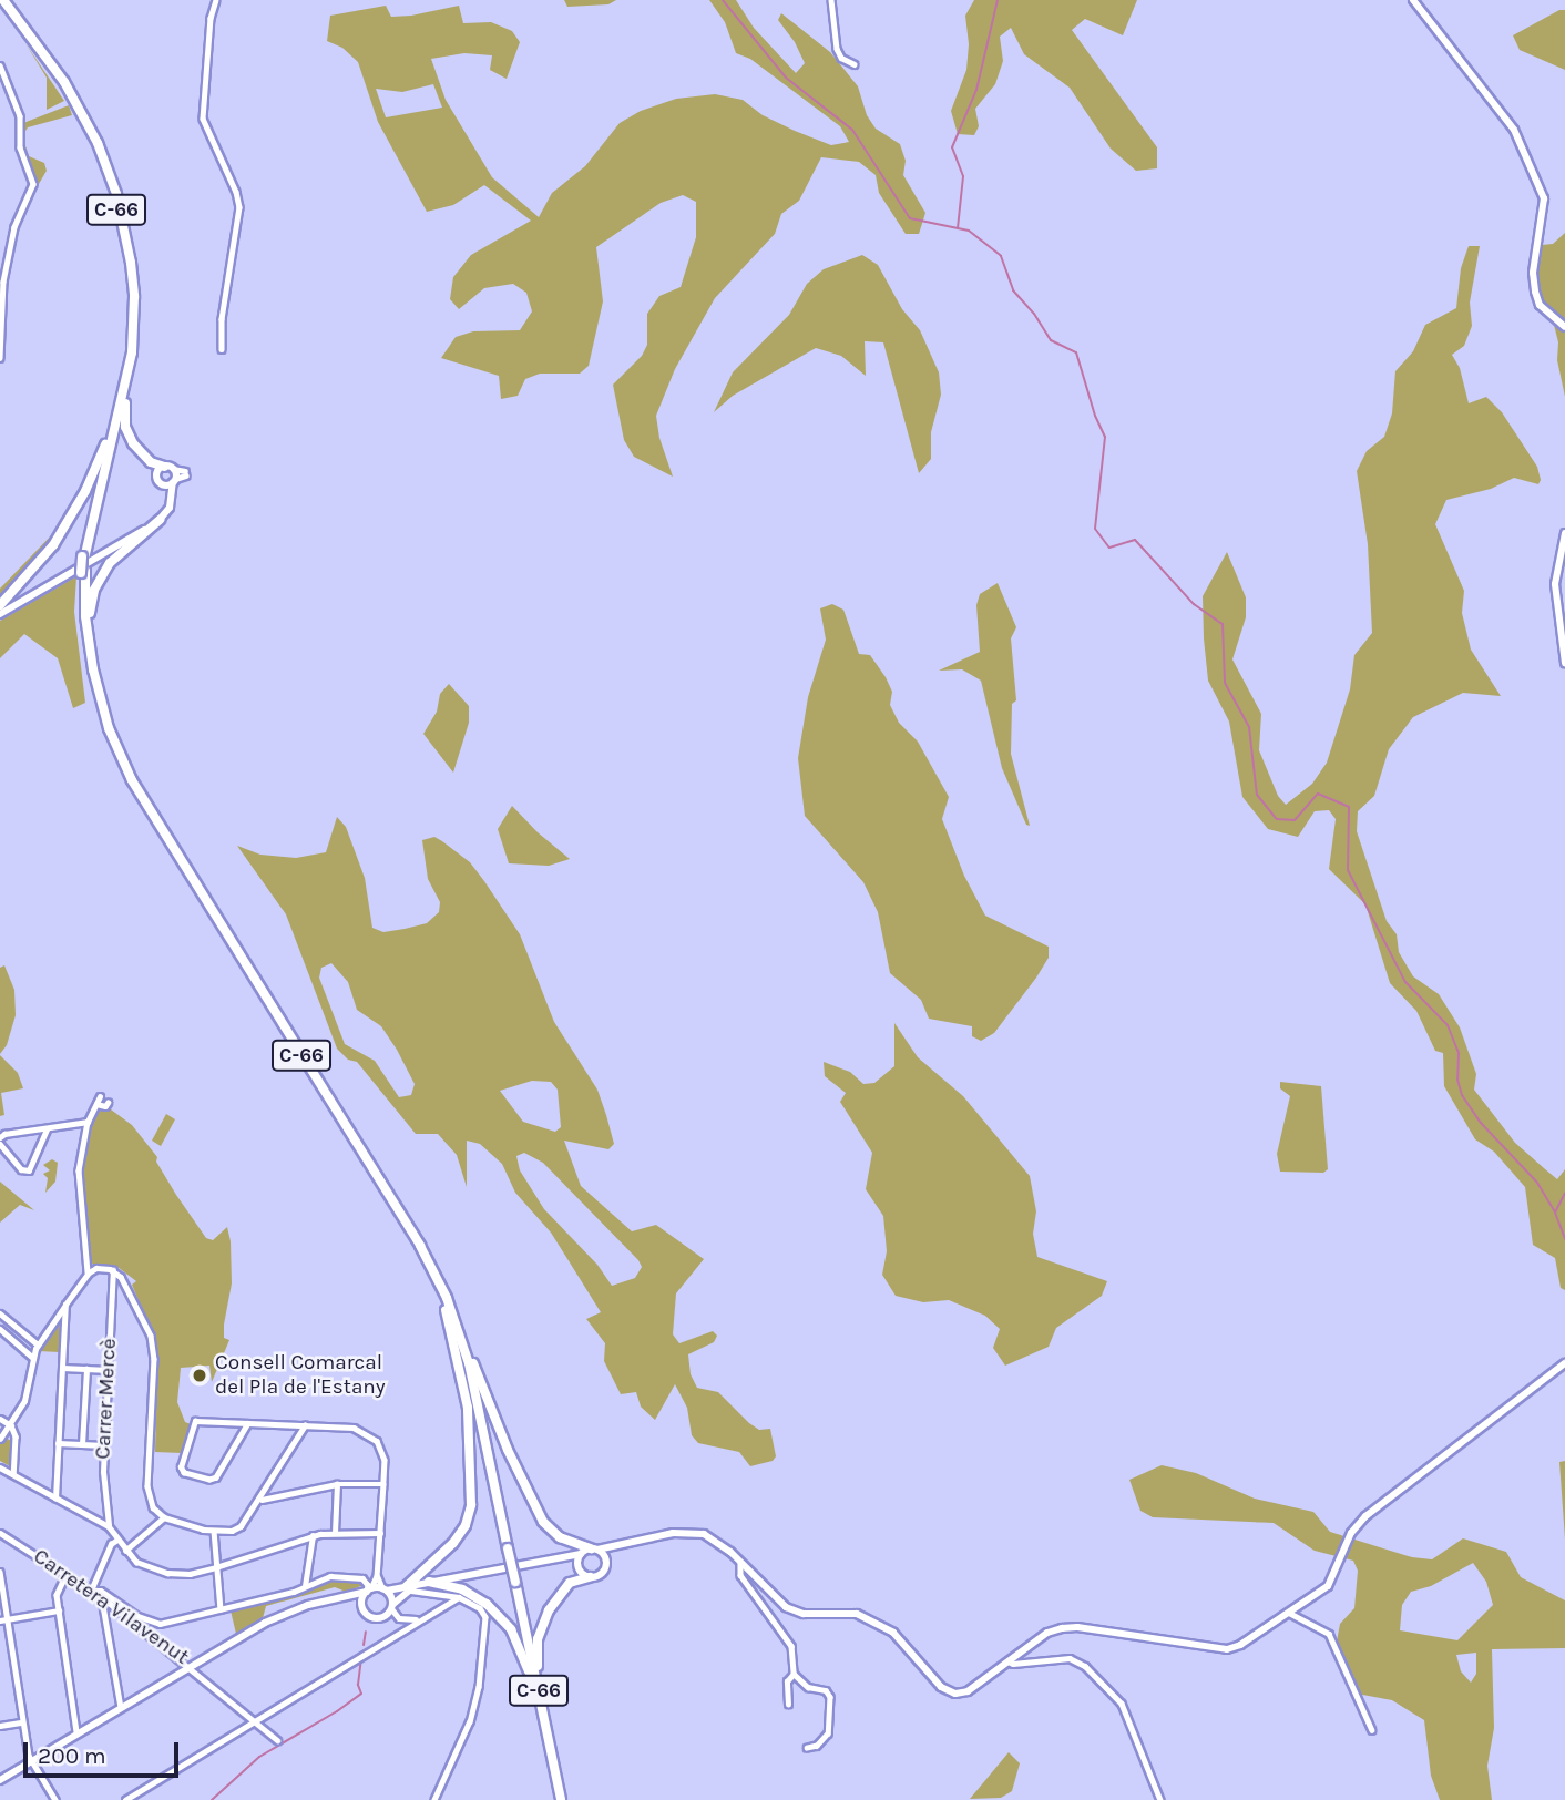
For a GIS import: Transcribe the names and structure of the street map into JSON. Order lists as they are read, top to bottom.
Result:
{
  "streets": {
    "highway": ["C-66"],
    "street": ["Carrer Mercè", "Carretera Vilavenut"]
  },
  "places": ["Consell Comarcal del Pla de l'Estany"],
  "scale_bar": "200 m"
}
